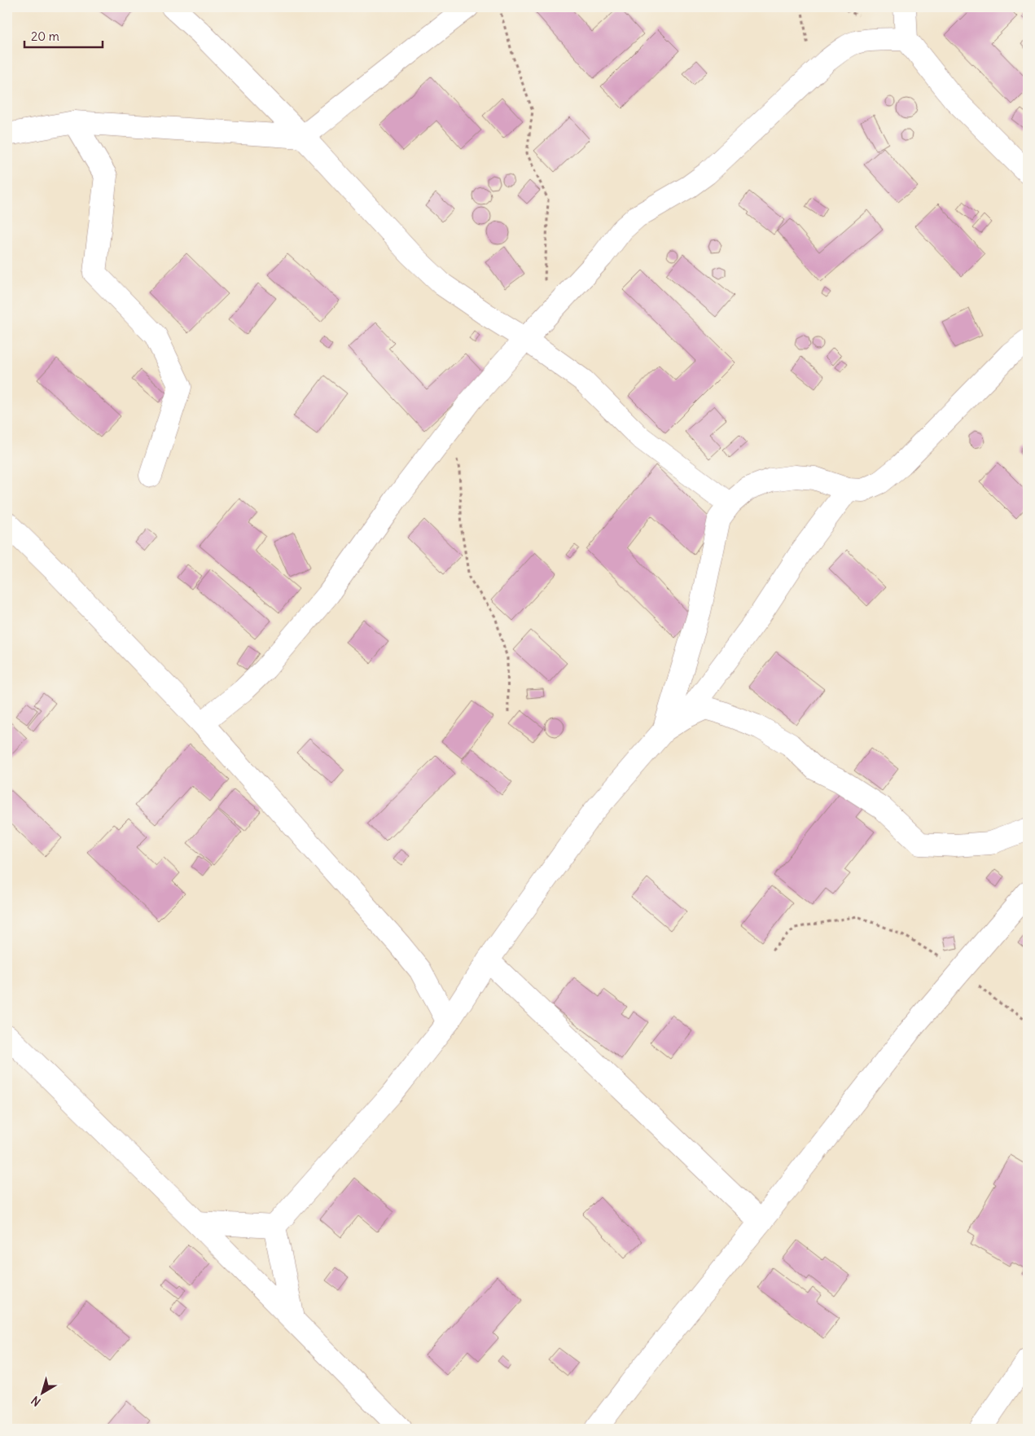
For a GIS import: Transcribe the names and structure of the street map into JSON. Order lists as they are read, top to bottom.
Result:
{
  "scale_bar": "20 m",
  "north": "bottom left"
}
